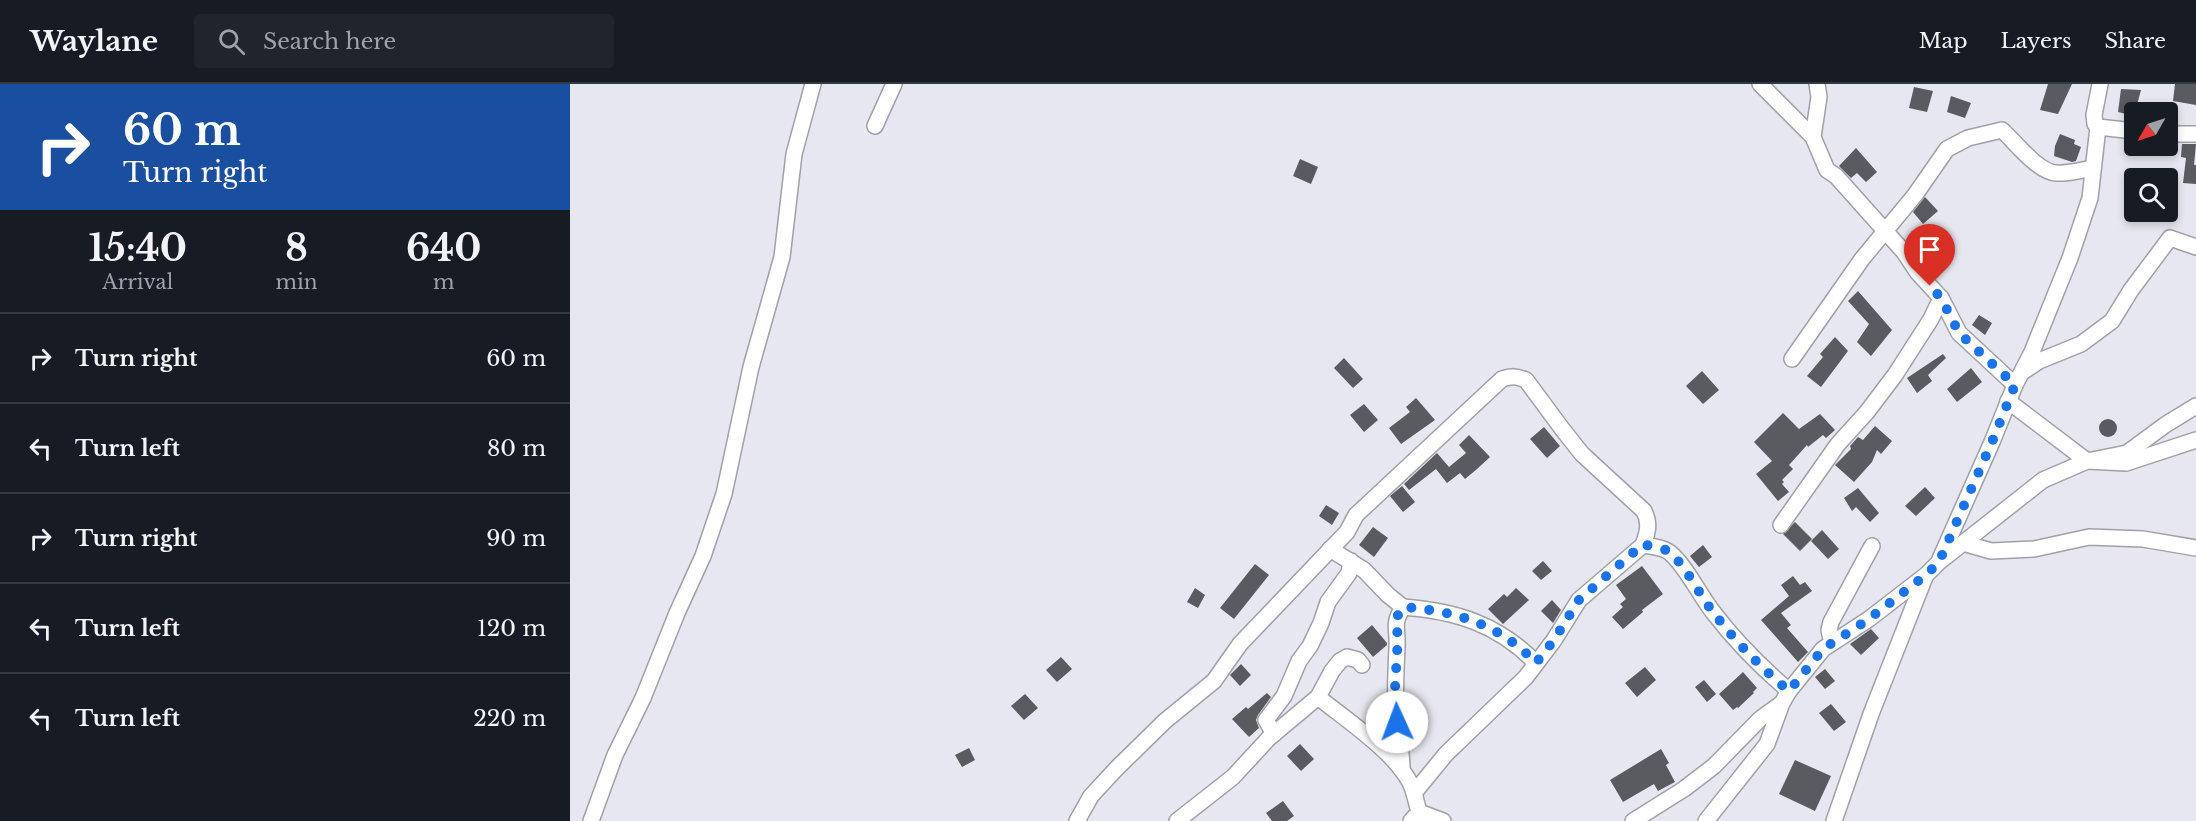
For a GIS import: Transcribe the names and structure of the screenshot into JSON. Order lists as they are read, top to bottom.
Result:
{
  "north": "bottom left",
  "page": {
    "header": "Waylane",
    "search": "Search here",
    "nav": ["Map", "Layers", "Share"],
    "turn": ["60 m", "Turn right"],
    "eta": [
      "15:40",
      "Arrival",
      "8",
      "min",
      "640",
      "m"
    ],
    "list": [
      {
        "name": "Turn right",
        "value": "60 m"
      },
      {
        "name": "Turn left",
        "value": "80 m"
      },
      {
        "name": "Turn right",
        "value": "90 m"
      },
      {
        "name": "Turn left",
        "value": "120 m"
      },
      {
        "name": "Turn left",
        "value": "220 m"
      }
    ]
  }
}
